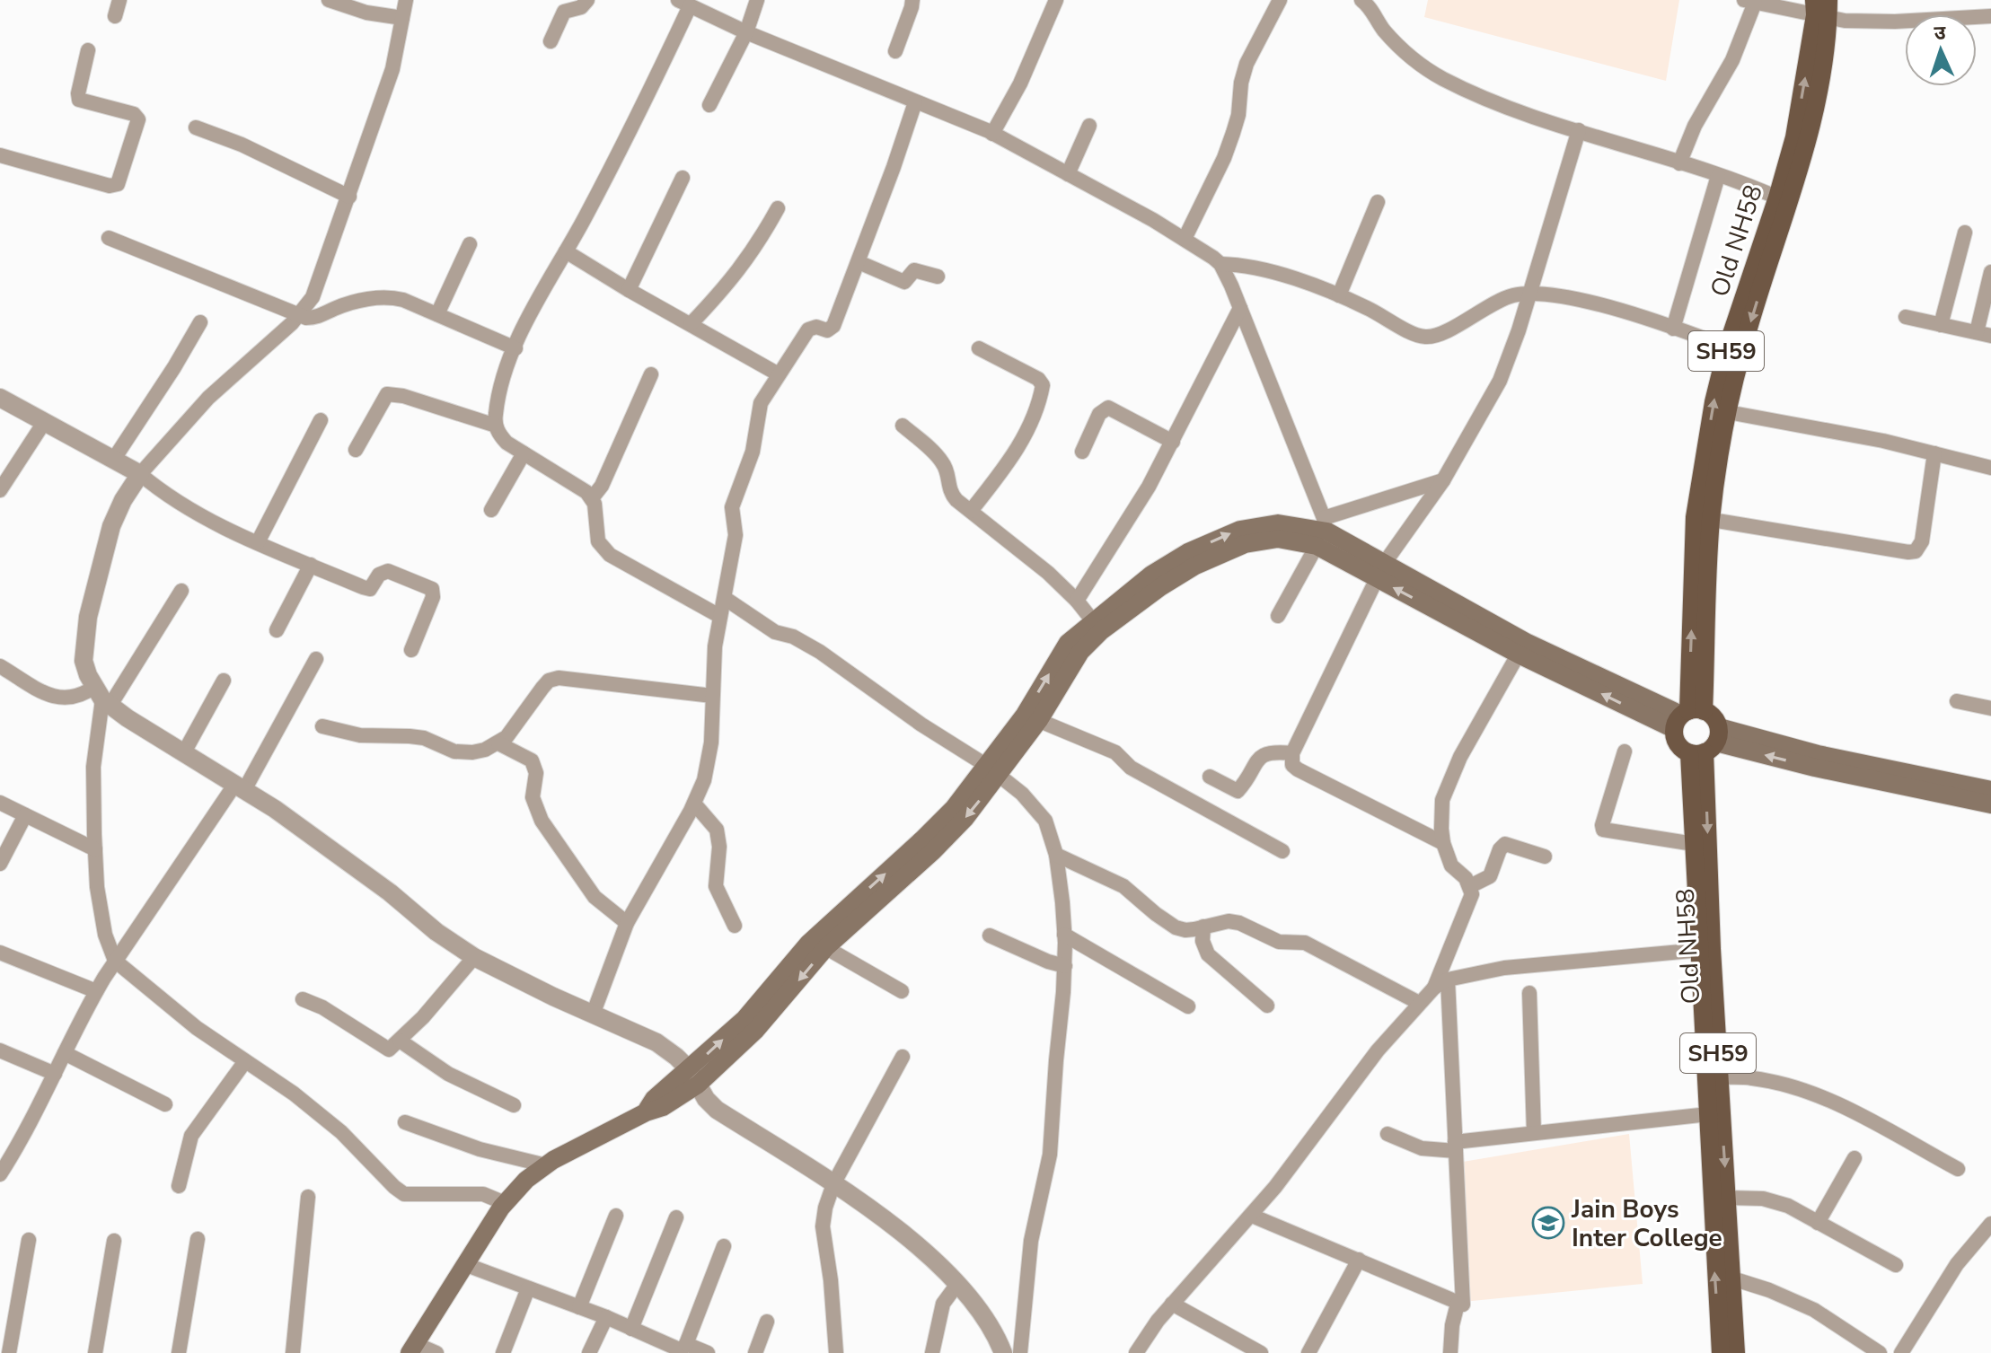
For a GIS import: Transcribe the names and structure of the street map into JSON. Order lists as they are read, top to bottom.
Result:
{
  "streets": {
    "main road": ["Old NH58", "SH59"]
  },
  "places": {
    "school or university": ["Jain Boys Inter College"]
  },
  "north": "top"
}
